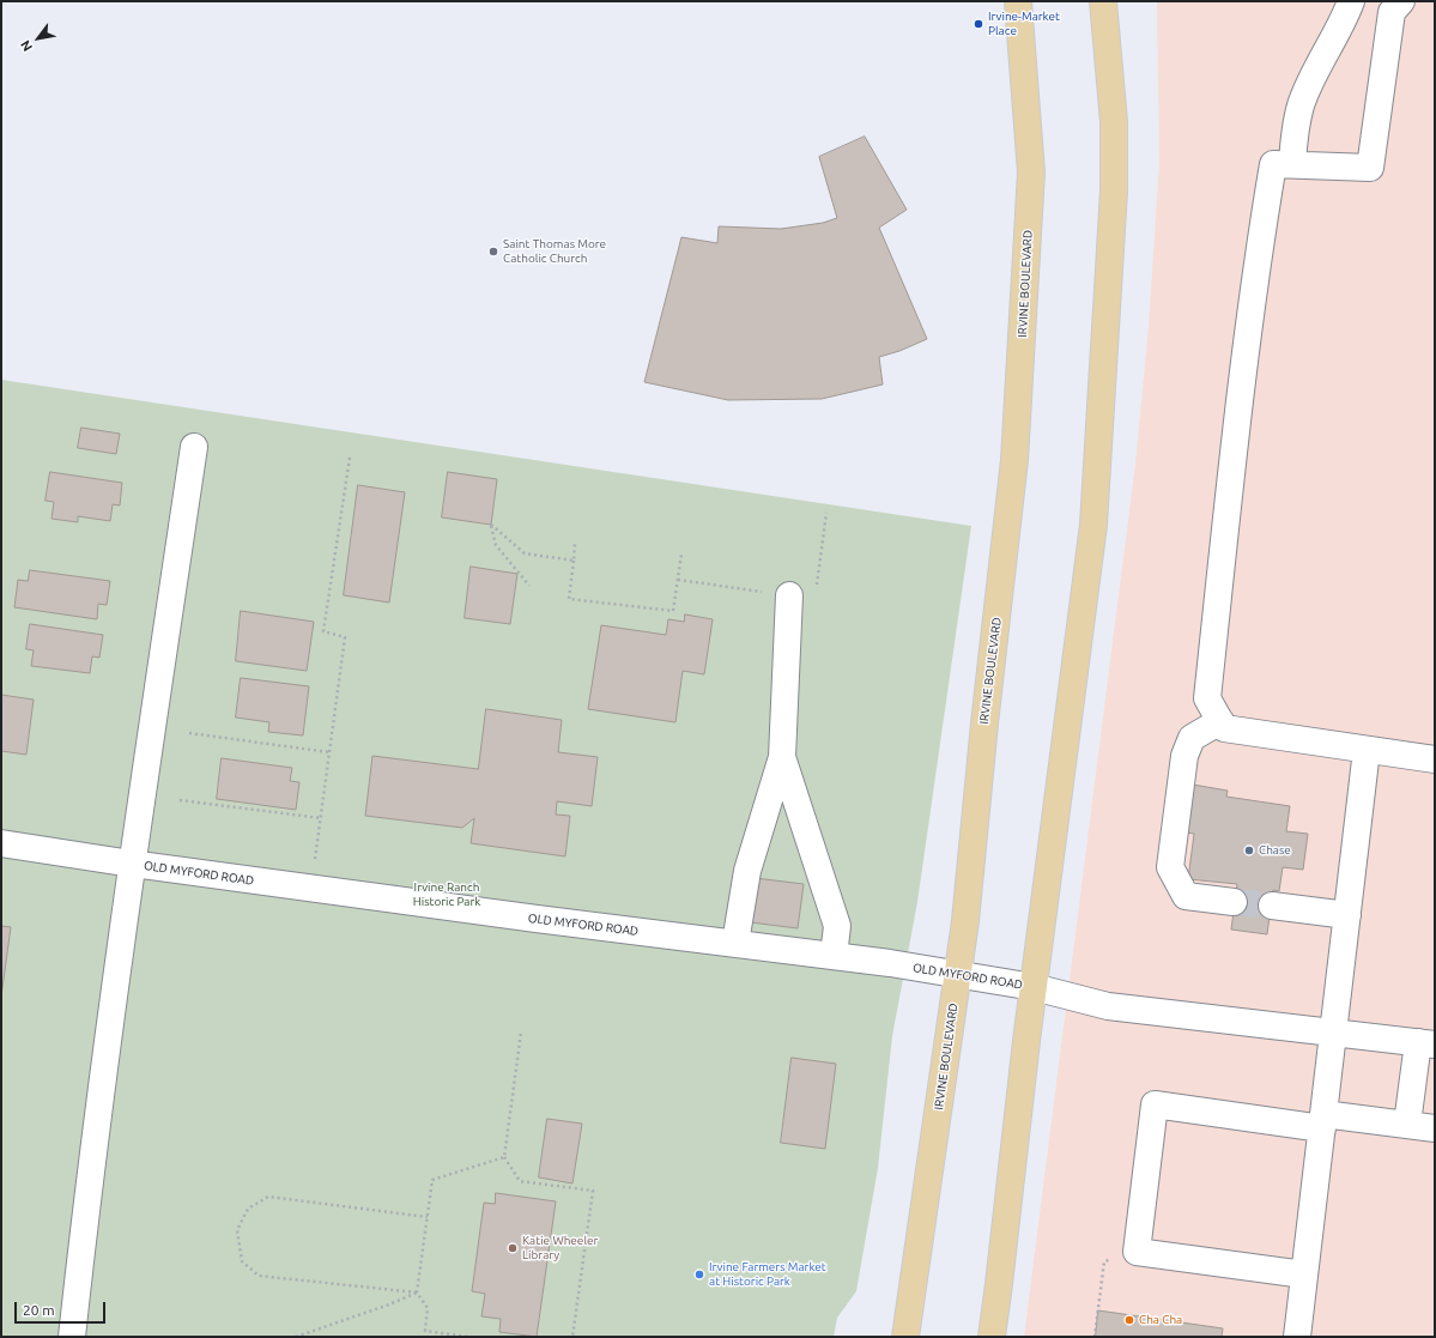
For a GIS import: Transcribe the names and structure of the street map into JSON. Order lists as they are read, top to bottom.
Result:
{
  "streets": {
    "main road": ["IRVINE BOULEVARD"],
    "street": ["OLD MYFORD ROAD"]
  },
  "crossings": [
    ["IRVINE BOULEVARD", "OLD MYFORD ROAD"]
  ],
  "parks": ["Irvine Ranch Historic Park"],
  "places": [
    "Irvine-Market Place",
    "Saint Thomas More Catholic Church",
    "Chase",
    "Katie Wheeler Library",
    "Irvine Farmers Market at Historic Park",
    "Cha Cha"
  ],
  "scale_bar": "20 m",
  "north": "bottom left"
}
